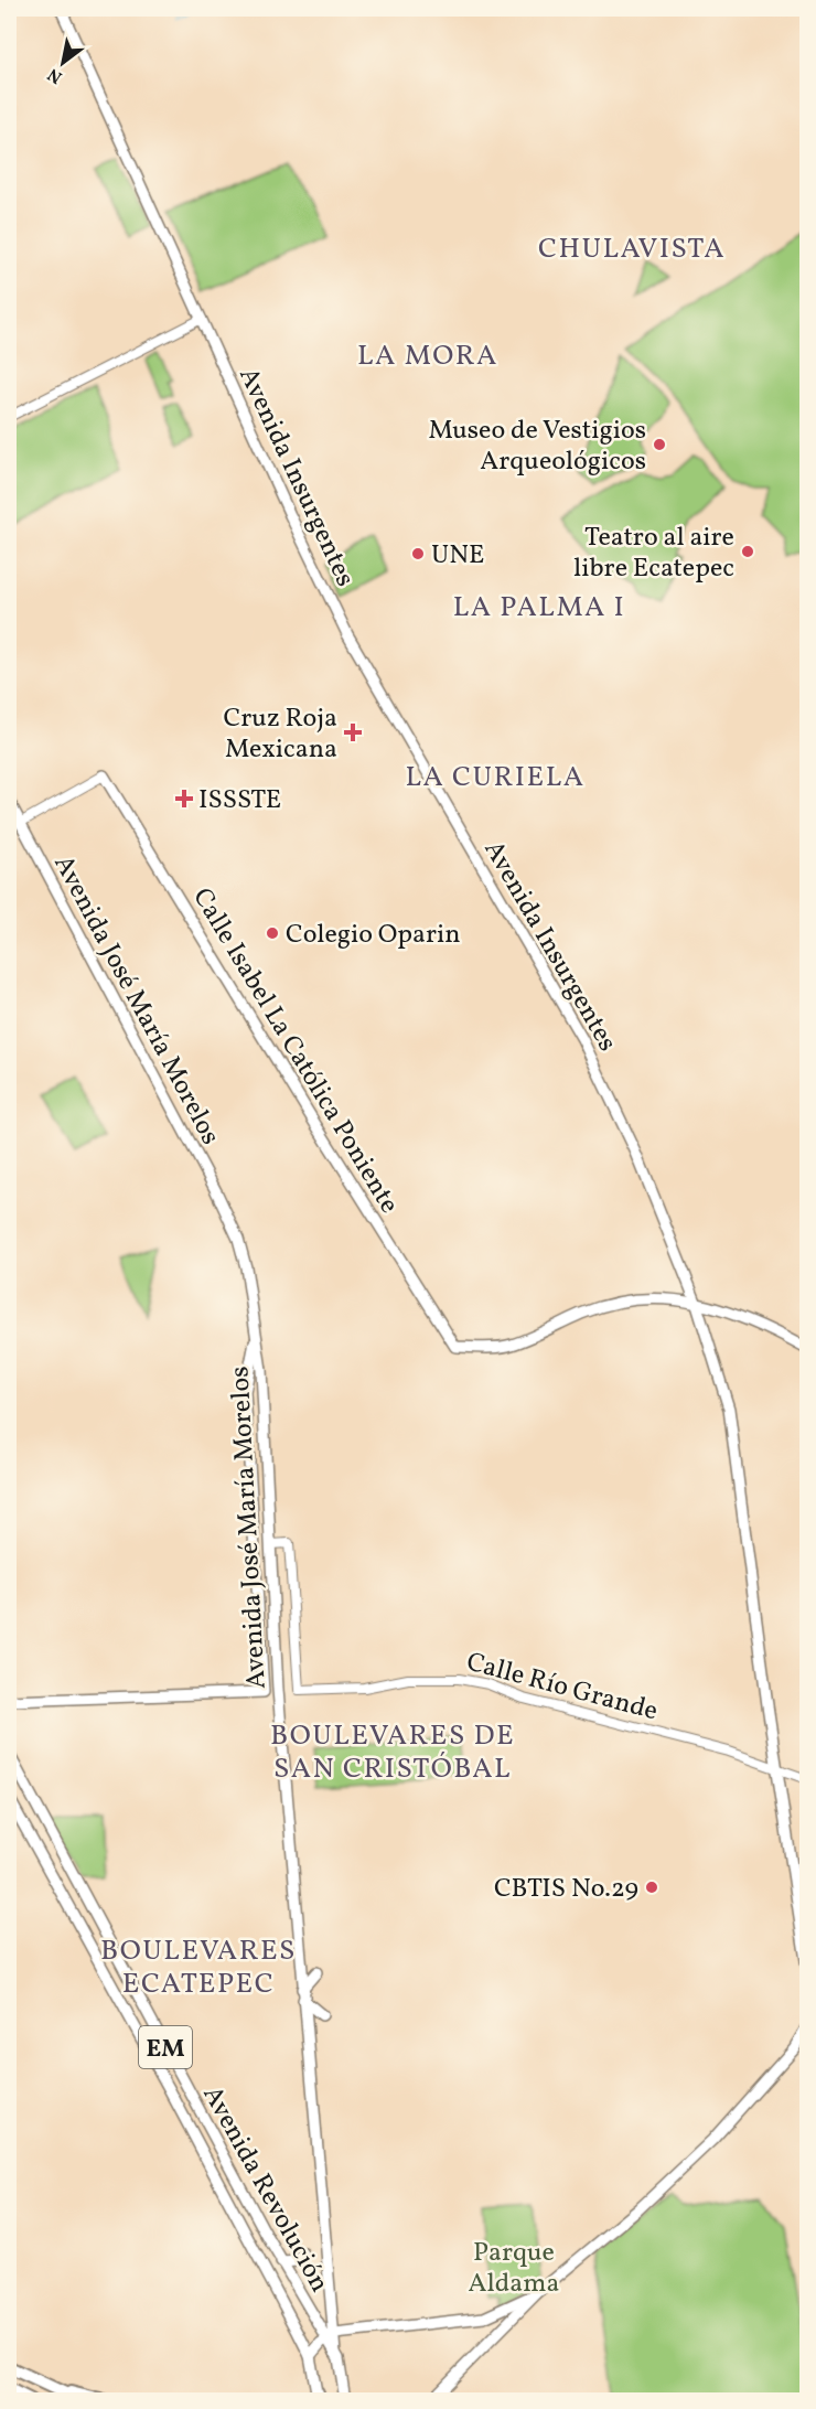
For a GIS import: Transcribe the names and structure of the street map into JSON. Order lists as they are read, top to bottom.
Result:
{
  "streets": {
    "main road": [
      "Avenida Insurgentes",
      "Avenida José María Morelos",
      "Calle Isabel La Católica Poniente",
      "EM",
      "Avenida Revolución"
    ],
    "street": ["Calle Río Grande"]
  },
  "crossings": [
    ["Avenida Insurgentes", "Calle Isabel La Católica Poniente"],
    ["Avenida Insurgentes", "Calle Río Grande"],
    ["Avenida José María Morelos", "Calle Río Grande"],
    ["Avenida José María Morelos", "Avenida Revolución"]
  ],
  "districts": [
    "CHULAVISTA",
    "LA MORA",
    "LA PALMA I",
    "LA CURIELA",
    "BOULEVARES DE SAN CRISTÓBAL",
    "BOULEVARES ECATEPEC"
  ],
  "parks": ["Parque Aldama"],
  "places": {
    "other": [
      "Museo de Vestigios Arqueológicos",
      "Teatro al aire libre Ecatepec",
      "UNE",
      "Colegio Oparin",
      "CBTIS No.29"
    ],
    "health": ["Cruz Roja Mexicana", "ISSSTE"]
  },
  "north": "bottom left"
}
